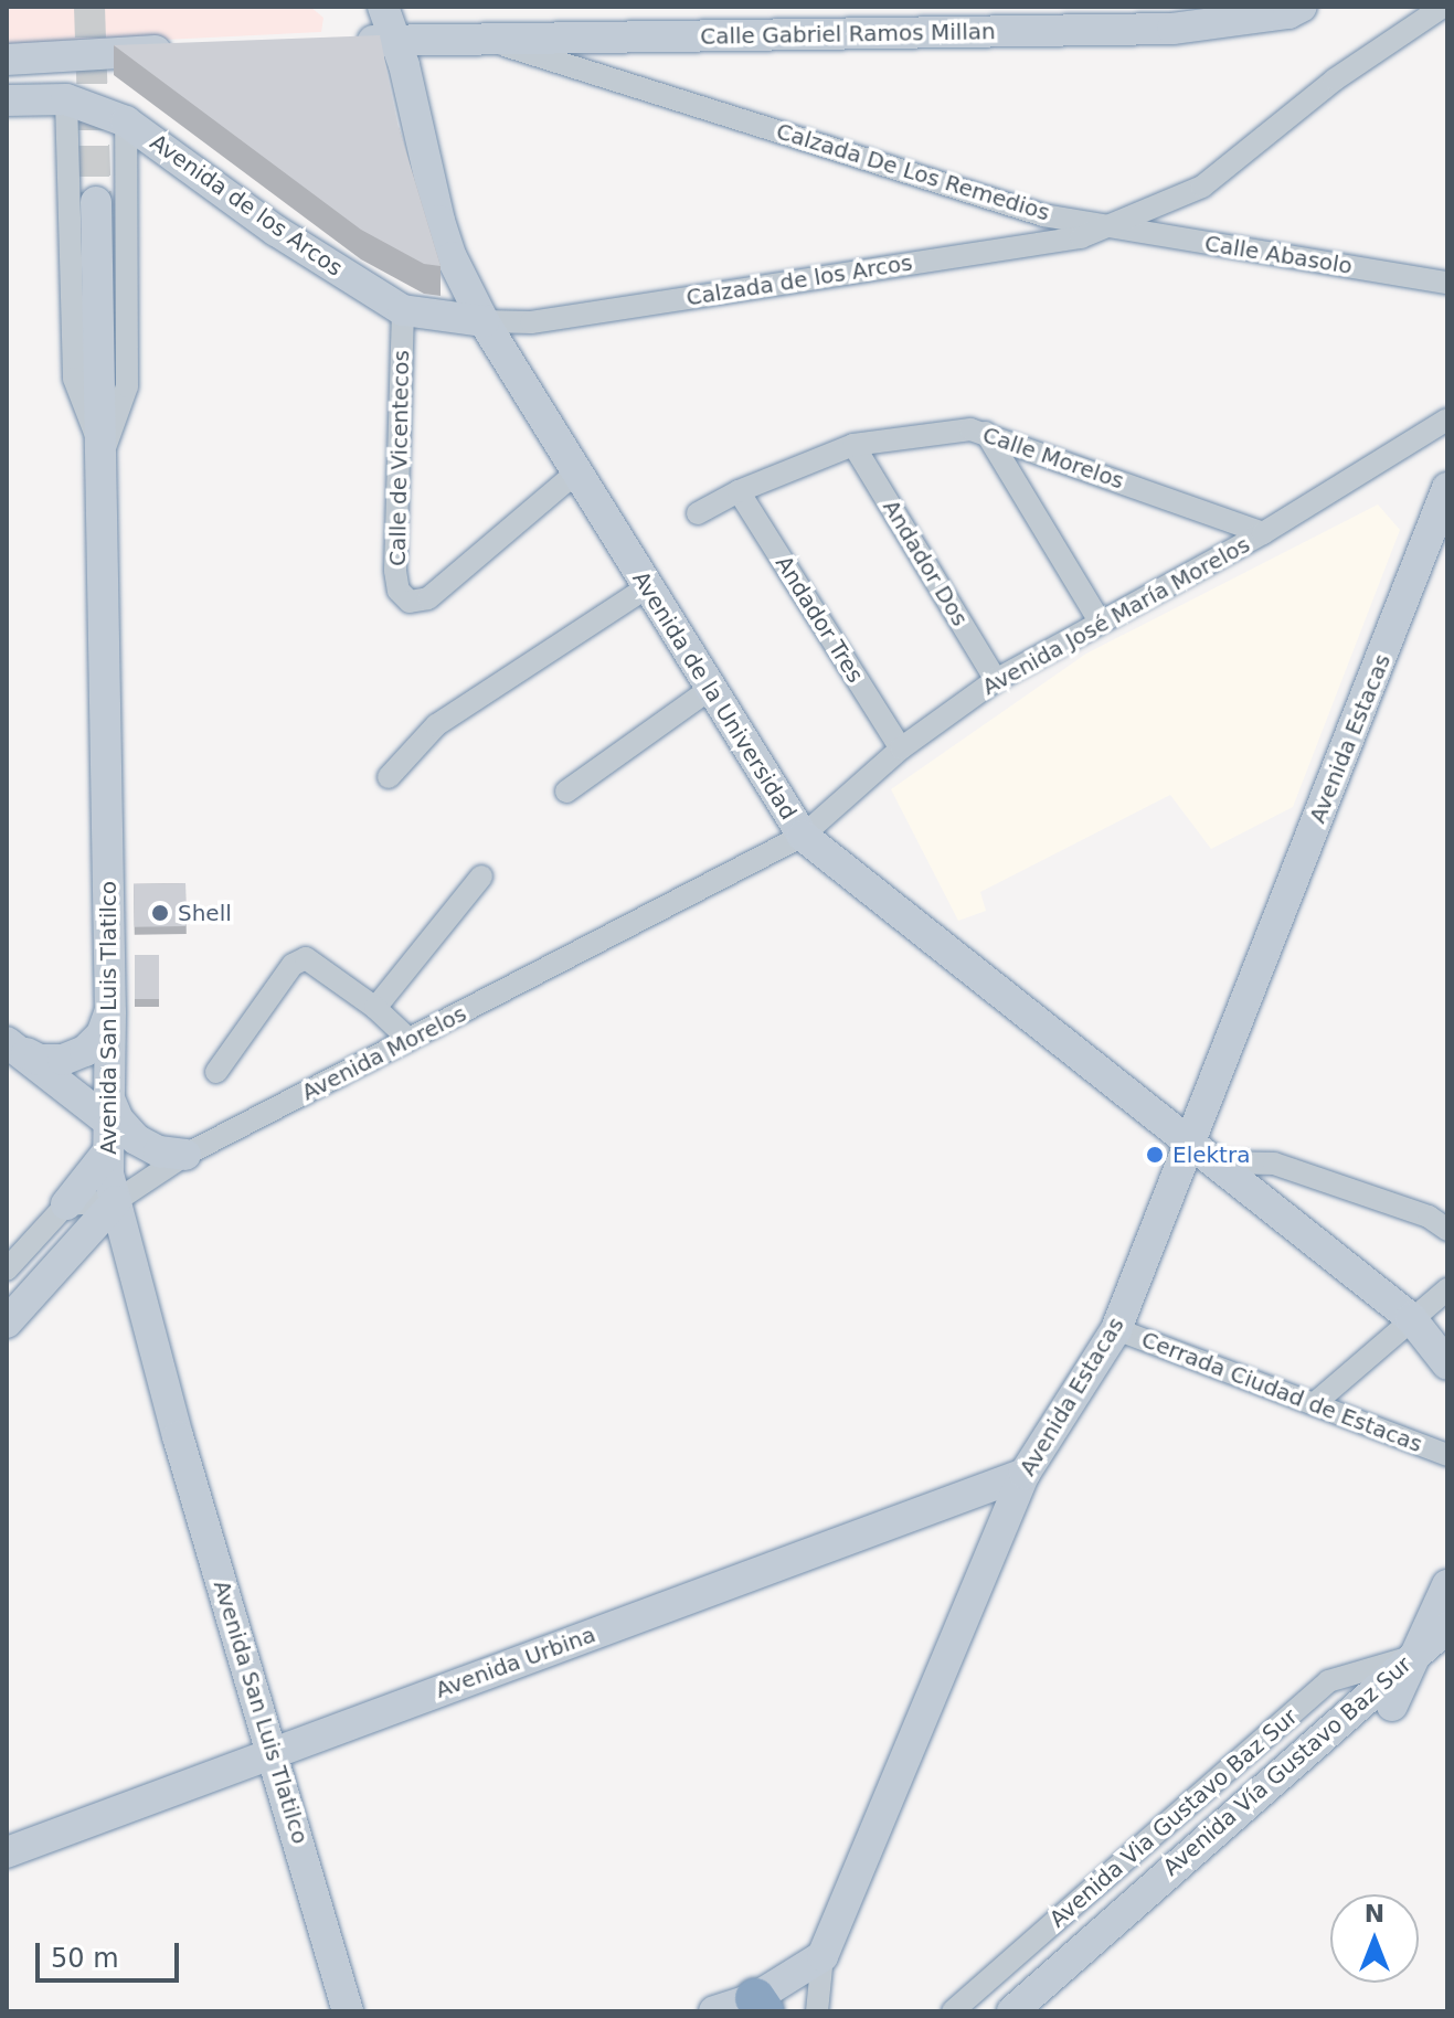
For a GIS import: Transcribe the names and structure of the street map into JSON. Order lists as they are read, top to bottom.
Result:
{
  "streets": {
    "main road": [
      "Calle Gabriel Ramos Millan",
      "Avenida de los Arcos",
      "Avenida de la Universidad",
      "Avenida Estacas",
      "Avenida San Luis Tlatilco",
      "Avenida Morelos",
      "Avenida Urbina",
      "Avenida Vía Gustavo Baz Sur",
      "Avenida Via Gustavo Baz Sur"
    ],
    "street": [
      "Calzada De Los Remedios",
      "Calle Abasolo",
      "Calzada de los Arcos",
      "Calle de Vicentecos",
      "Calle Morelos",
      "Andador Dos",
      "Avenida José María Morelos",
      "Andador Tres",
      "Cerrada Ciudad de Estacas"
    ]
  },
  "crossings": [
    ["Calle Gabriel Ramos Millan", "Calzada De Los Remedios"],
    ["Calle Gabriel Ramos Millan", "Avenida de la Universidad"],
    ["Calzada De Los Remedios", "Calle Abasolo"],
    ["Calzada De Los Remedios", "Calzada de los Arcos"],
    ["Avenida de los Arcos", "Calzada de los Arcos"],
    ["Avenida de los Arcos", "Calle de Vicentecos"],
    ["Avenida de los Arcos", "Avenida de la Universidad"],
    ["Calle Abasolo", "Calzada de los Arcos"],
    ["Calzada de los Arcos", "Avenida de la Universidad"],
    ["Calle de Vicentecos", "Avenida de la Universidad"],
    ["Calle Morelos", "Andador Dos"],
    ["Calle Morelos", "Avenida José María Morelos"],
    ["Calle Morelos", "Andador Tres"],
    ["Andador Dos", "Avenida José María Morelos"],
    ["Avenida José María Morelos", "Andador Tres"],
    ["Avenida José María Morelos", "Avenida de la Universidad"],
    ["Avenida José María Morelos", "Avenida Morelos"],
    ["Avenida de la Universidad", "Avenida Estacas"],
    ["Avenida de la Universidad", "Avenida Morelos"],
    ["Avenida Estacas", "Cerrada Ciudad de Estacas"],
    ["Avenida Estacas", "Avenida Urbina"],
    ["Avenida San Luis Tlatilco", "Avenida Morelos"],
    ["Avenida San Luis Tlatilco", "Avenida Urbina"],
    ["Avenida Vía Gustavo Baz Sur", "Avenida Via Gustavo Baz Sur"]
  ],
  "places": ["Shell", "Elektra"],
  "scale_bar": "50 m",
  "north": "top"
}
